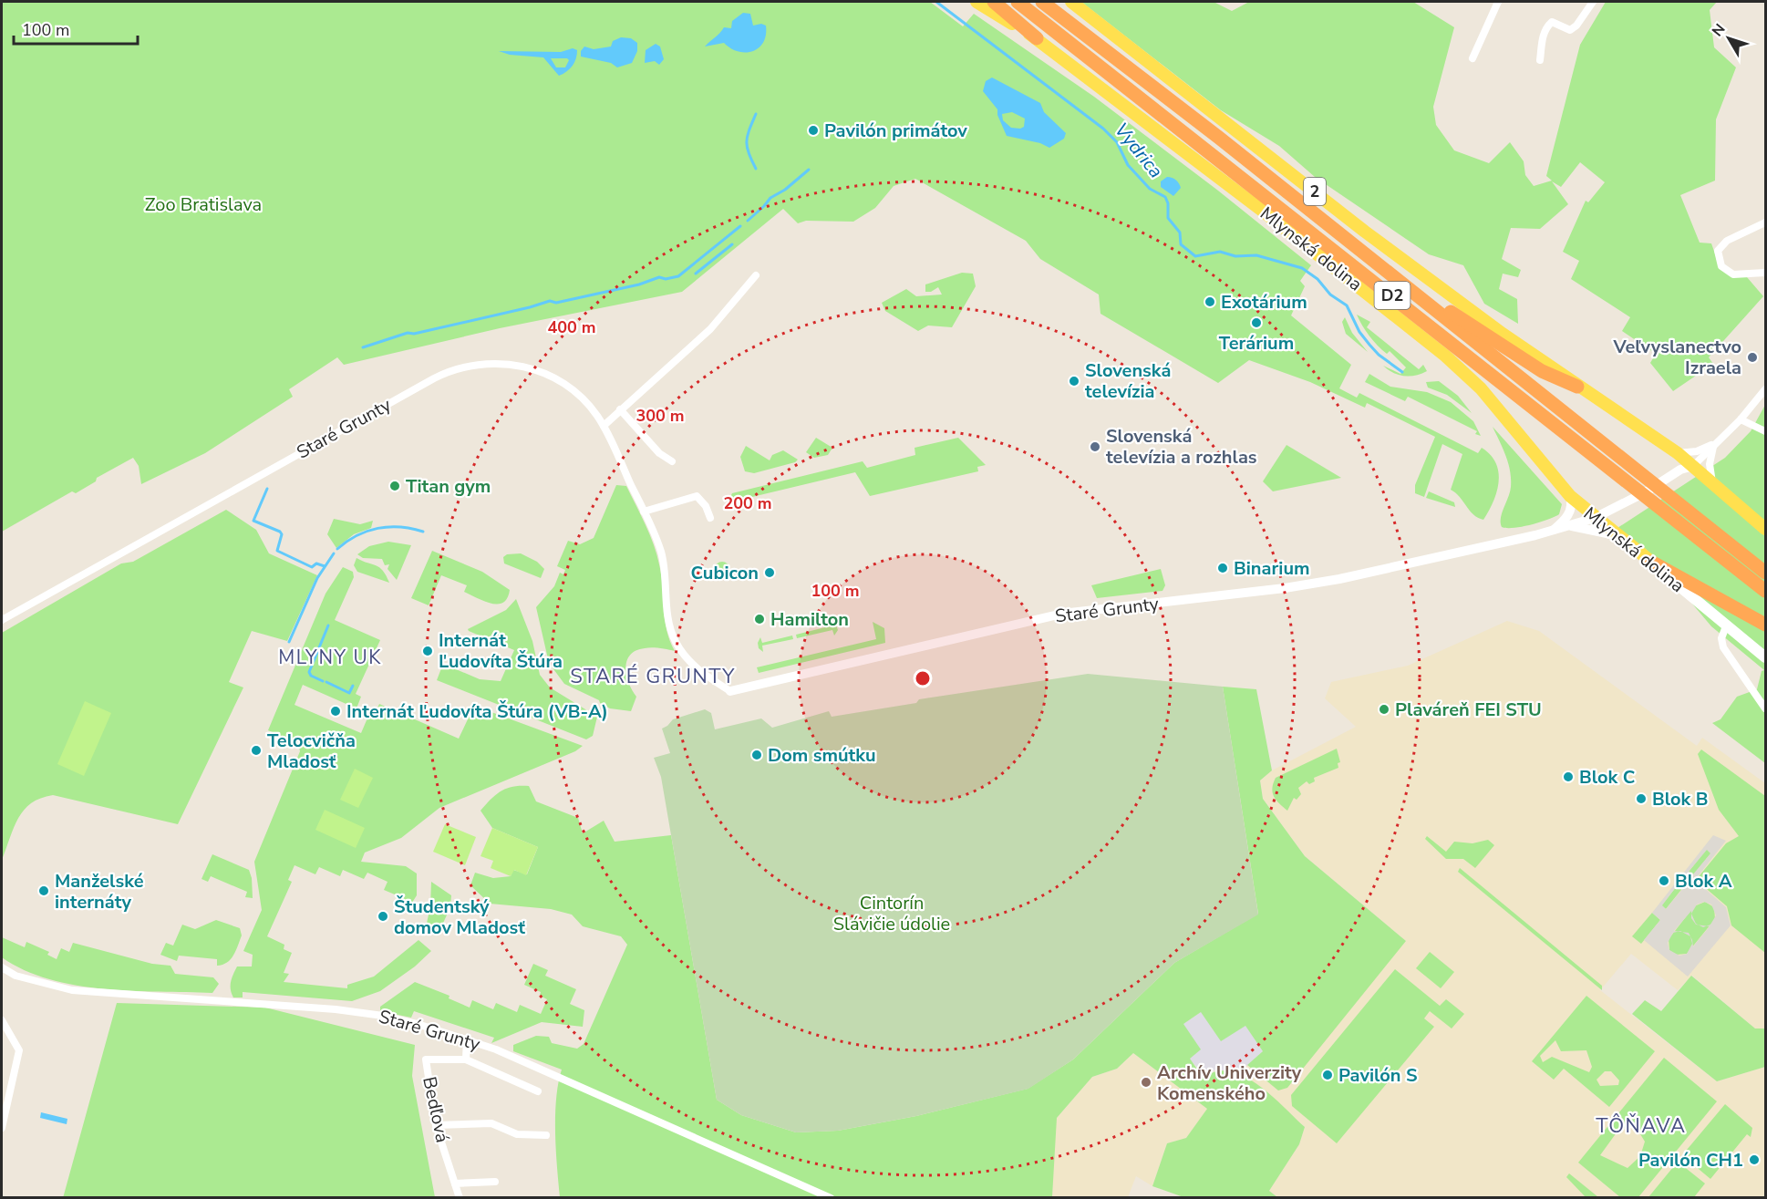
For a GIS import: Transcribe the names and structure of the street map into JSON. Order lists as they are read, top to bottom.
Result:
{
  "streets": {
    "highway": ["D2"],
    "main road": ["2", "Mlynská dolina"],
    "street": ["Staré Grunty", "Bedľová"]
  },
  "crossings": [
    ["2", "Staré Grunty"],
    ["Mlynská dolina", "Staré Grunty"]
  ],
  "districts": ["MLYNY UK", "STARÉ GRUNTY", "TÔŇAVA"],
  "water": ["Vydrica"],
  "parks": ["Zoo Bratislava", "Cintorín Slávičie údolie"],
  "places": [
    "Pavilón primátov",
    "Exotárium",
    "Terárium",
    "Veľvyslanectvo Izraela",
    "Slovenská televízia",
    "Slovenská televízia a rozhlas",
    "Titan gym",
    "Binarium",
    "Cubicon",
    "Hamilton",
    "Internát Ľudovíta Štúra",
    "Plaváreň FEI STU",
    "Internát Ľudovíta Štúra (VB-A)",
    "Telocvičňa Mladosť",
    "Dom smútku",
    "Blok C",
    "Blok B",
    "Blok A",
    "Manželské internáty",
    "Študentský domov Mladosť",
    "Pavilón S",
    "Archív Univerzity Komenského",
    "Pavilón CH1"
  ],
  "scale_bar": "100 m",
  "north": "top left",
  "rings": [
    "400 m",
    "300 m",
    "200 m",
    "100 m"
  ]
}
